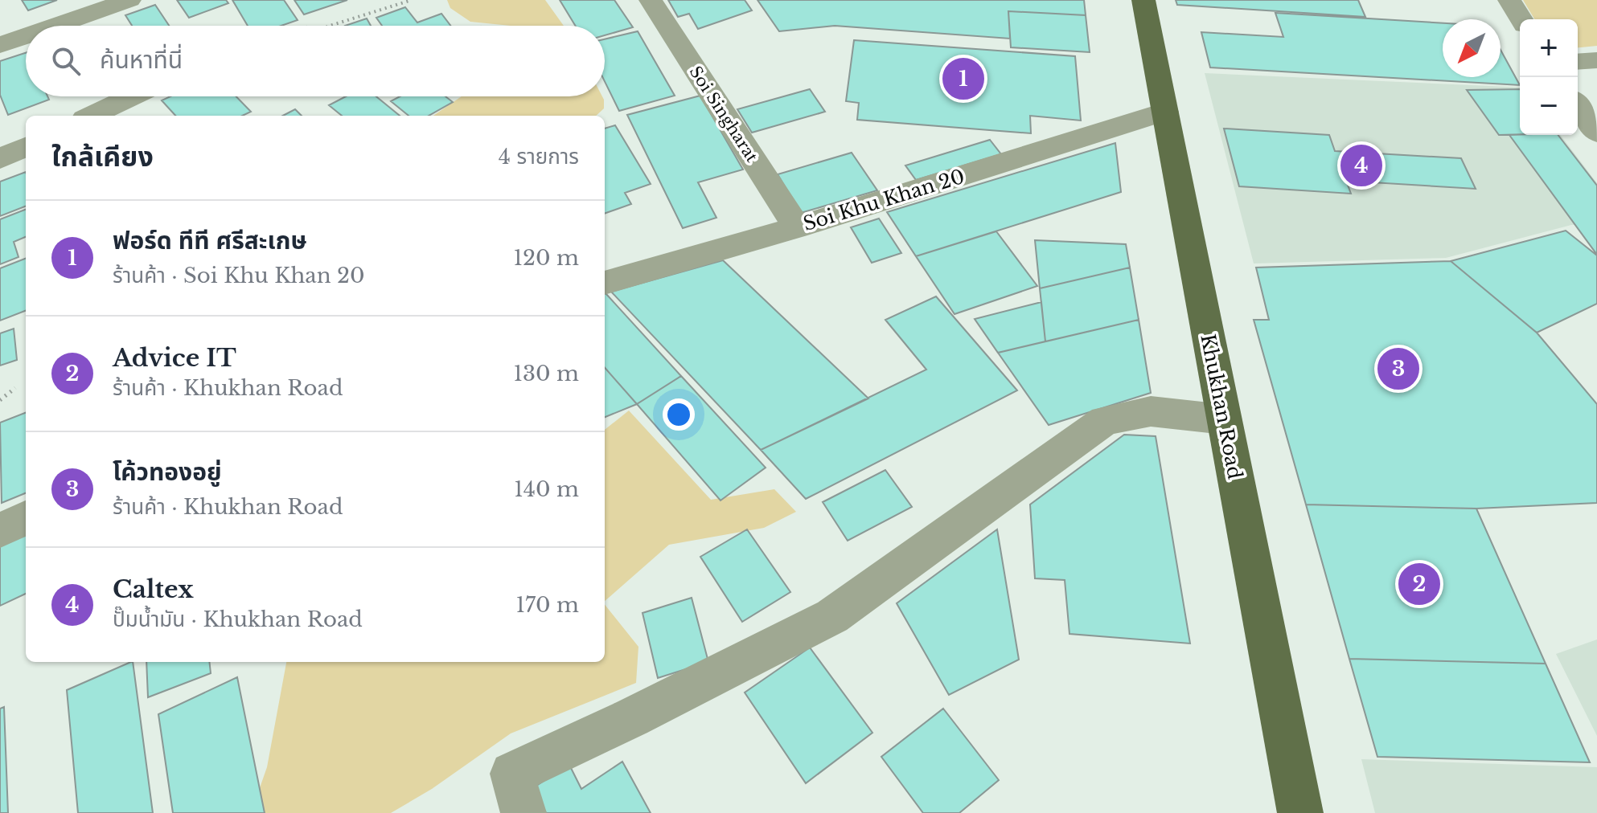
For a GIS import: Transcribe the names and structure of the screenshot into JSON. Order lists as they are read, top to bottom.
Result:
{
  "streets": {
    "main road": ["Khukhan Road"],
    "street": ["Soi Singharat", "Soi Khu Khan 20"]
  },
  "crossings": [
    ["Soi Singharat", "Soi Khu Khan 20"],
    ["Soi Khu Khan 20", "Khukhan Road"]
  ],
  "north": "bottom left",
  "page": {
    "map_buttons": ["+", "−"],
    "search": "ค้นหาที่นี่",
    "pins": [
      "1",
      "4",
      "3",
      "2"
    ],
    "heading": ["ใกล้เคียง", "4 รายการ"],
    "list": [
      {
        "mark": "1",
        "name": "ฟอร์ด ทีที ศรีสะเกษ",
        "note": "ร้านค้า · Soi Khu Khan 20",
        "value": "120 m"
      },
      {
        "mark": "2",
        "name": "Advice IT",
        "note": "ร้านค้า · Khukhan Road",
        "value": "130 m"
      },
      {
        "mark": "3",
        "name": "โค้วทองอยู่",
        "note": "ร้านค้า · Khukhan Road",
        "value": "140 m"
      },
      {
        "mark": "4",
        "name": "Caltex",
        "note": "ปั๊มน้ำมัน · Khukhan Road",
        "value": "170 m"
      }
    ]
  }
}
